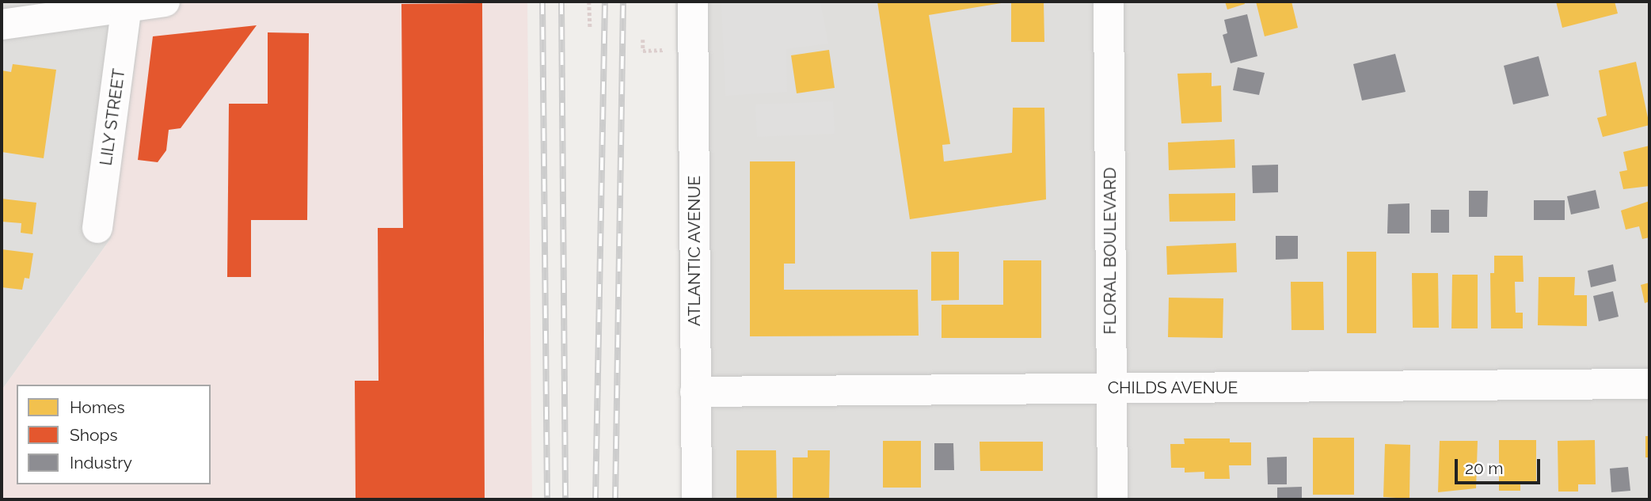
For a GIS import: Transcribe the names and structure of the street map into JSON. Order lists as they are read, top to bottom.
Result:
{
  "streets": {
    "street": [
      "LILY STREET",
      "ATLANTIC AVENUE",
      "FLORAL BOULEVARD",
      "CHILDS AVENUE"
    ]
  },
  "crossings": [
    ["ATLANTIC AVENUE", "CHILDS AVENUE"],
    ["FLORAL BOULEVARD", "CHILDS AVENUE"]
  ],
  "legend": ["Homes", "Shops", "Industry"],
  "scale_bar": "20 m"
}
